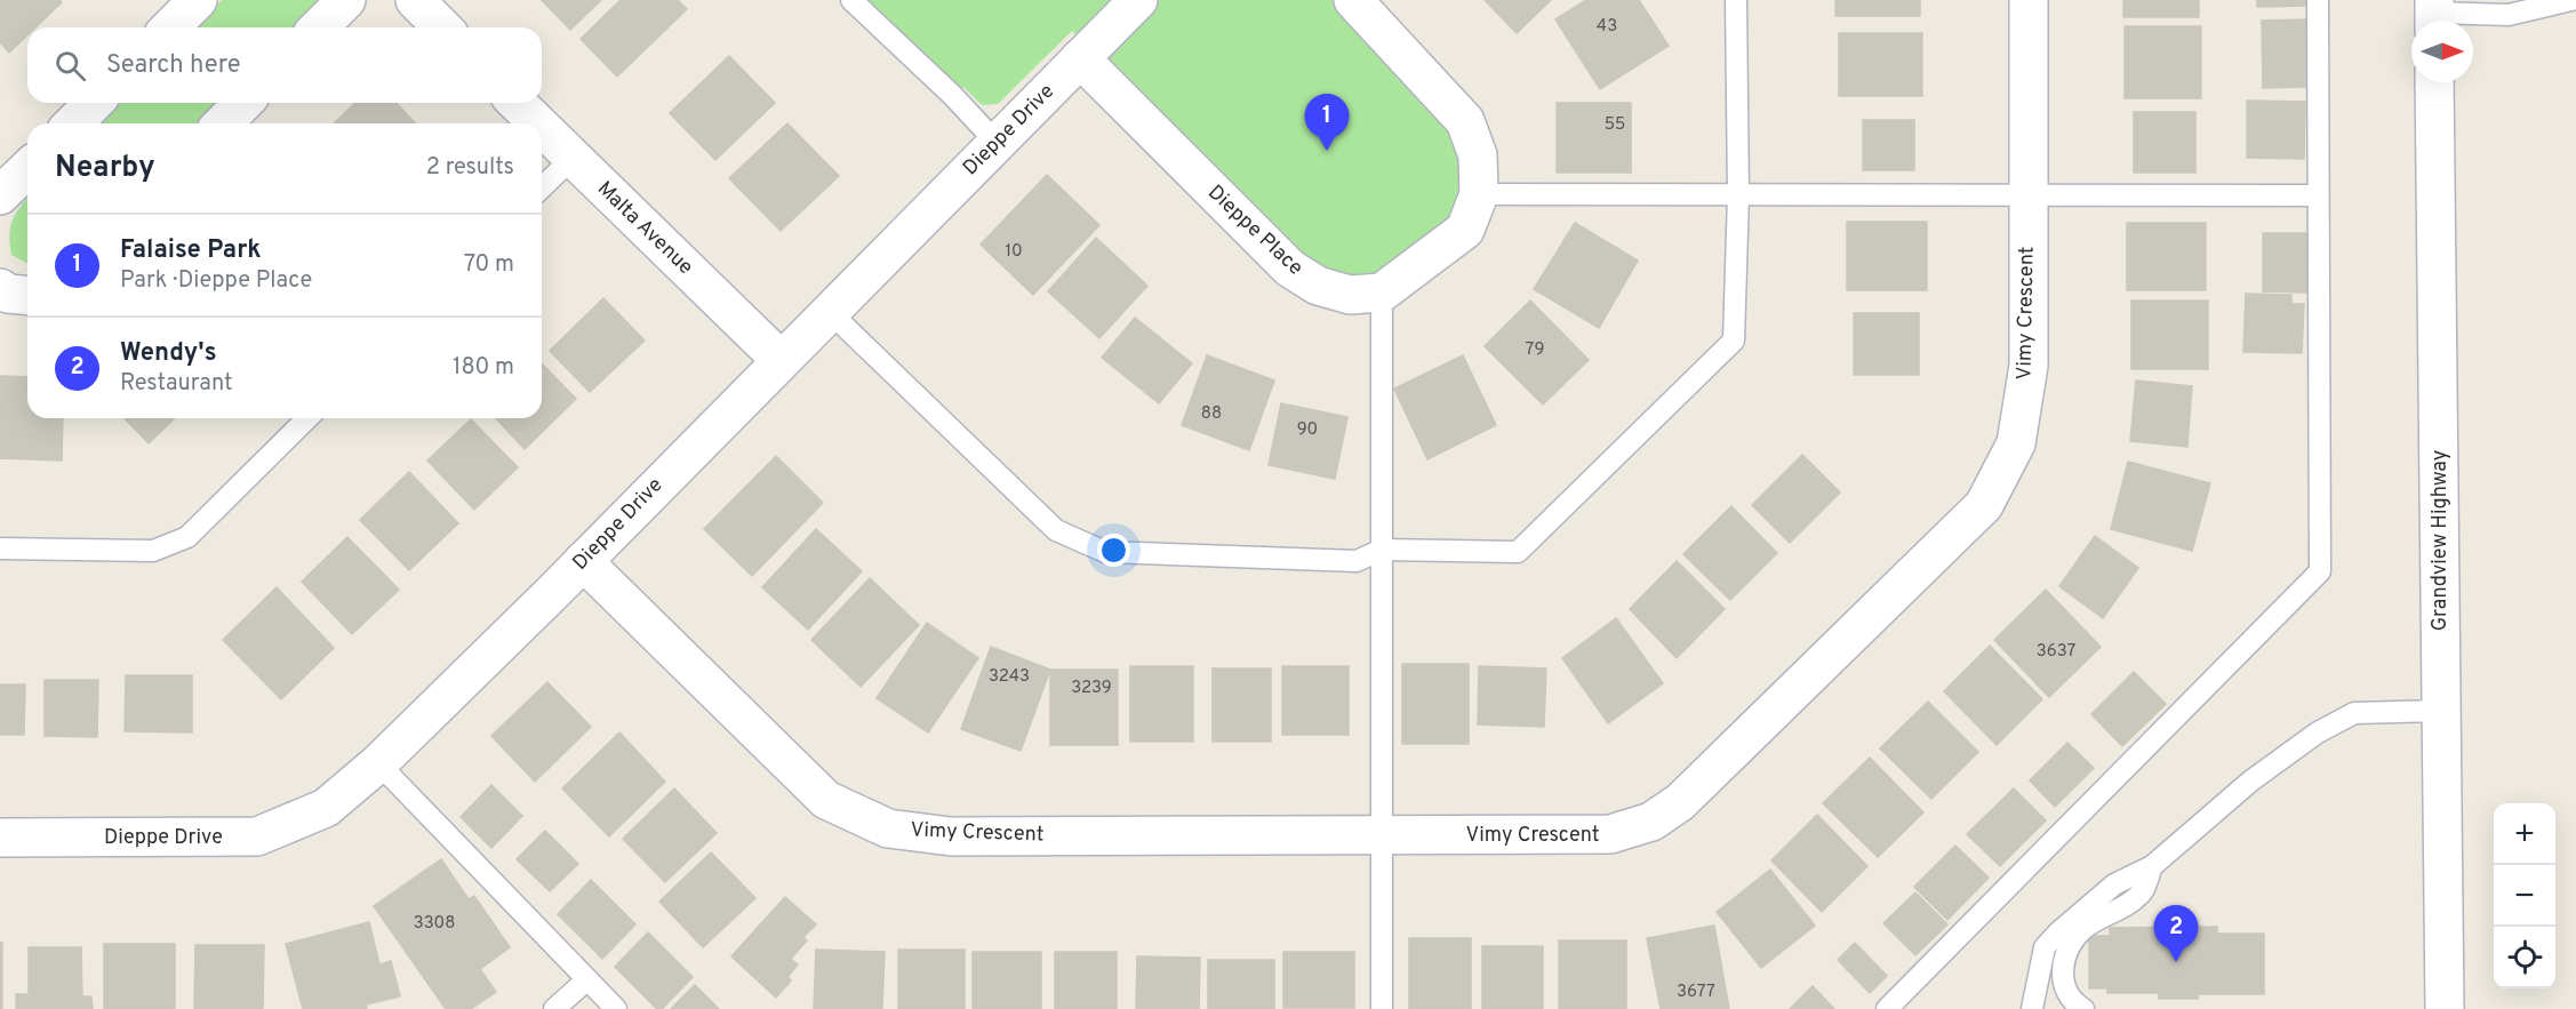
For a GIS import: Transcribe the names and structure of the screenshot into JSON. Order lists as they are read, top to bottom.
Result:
{
  "streets": {
    "street": [
      "Dieppe Drive",
      "Malta Avenue",
      "Dieppe Place",
      "Vimy Crescent",
      "Grandview Highway"
    ]
  },
  "crossings": [
    ["Dieppe Drive", "Malta Avenue"],
    ["Dieppe Drive", "Dieppe Place"],
    ["Dieppe Drive", "Vimy Crescent"]
  ],
  "house_numbers": [
    "43",
    "55",
    "10",
    "79",
    "88",
    "90",
    "3637",
    "3243",
    "3239",
    "3308",
    "3677"
  ],
  "north": "right",
  "page": {
    "search": "Search here",
    "pins": ["1", "2"],
    "heading": ["Nearby", "2 results"],
    "list": [
      {
        "mark": "1",
        "name": "Falaise Park",
        "note": "Park · Dieppe Place",
        "value": "70 m"
      },
      {
        "mark": "2",
        "name": "Wendy's",
        "note": "Restaurant",
        "value": "180 m"
      }
    ],
    "map_buttons": ["+", "−"]
  }
}
